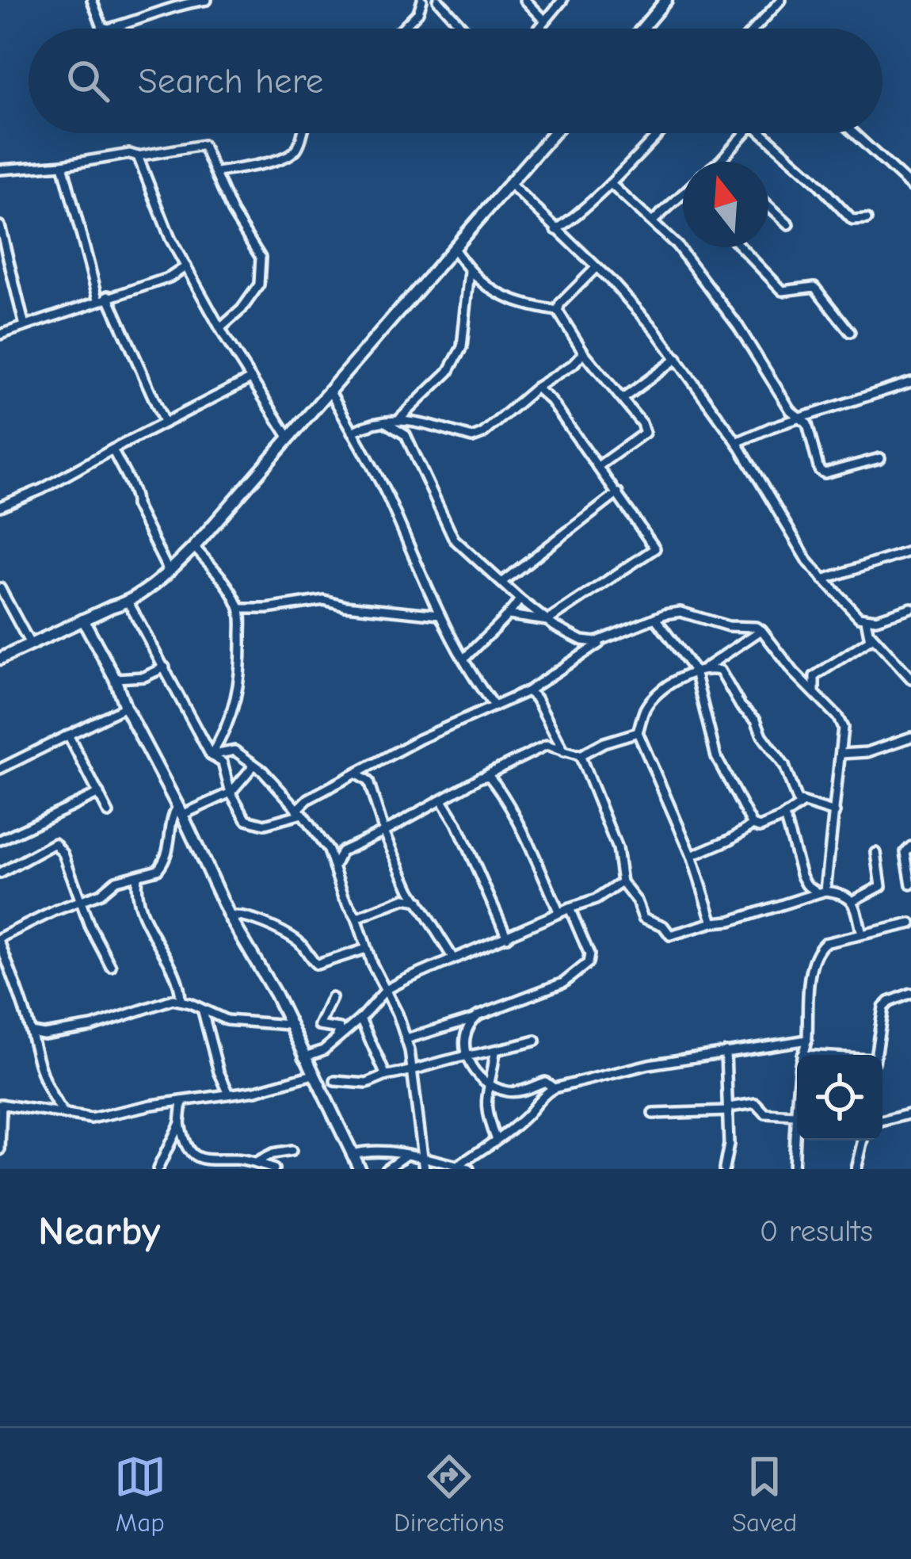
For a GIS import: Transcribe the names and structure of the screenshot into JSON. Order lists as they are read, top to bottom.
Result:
{
  "north": "top",
  "page": {
    "search": "Search here",
    "heading": ["Nearby", "0 results"],
    "nav": ["Map", "Directions", "Saved"]
  }
}
